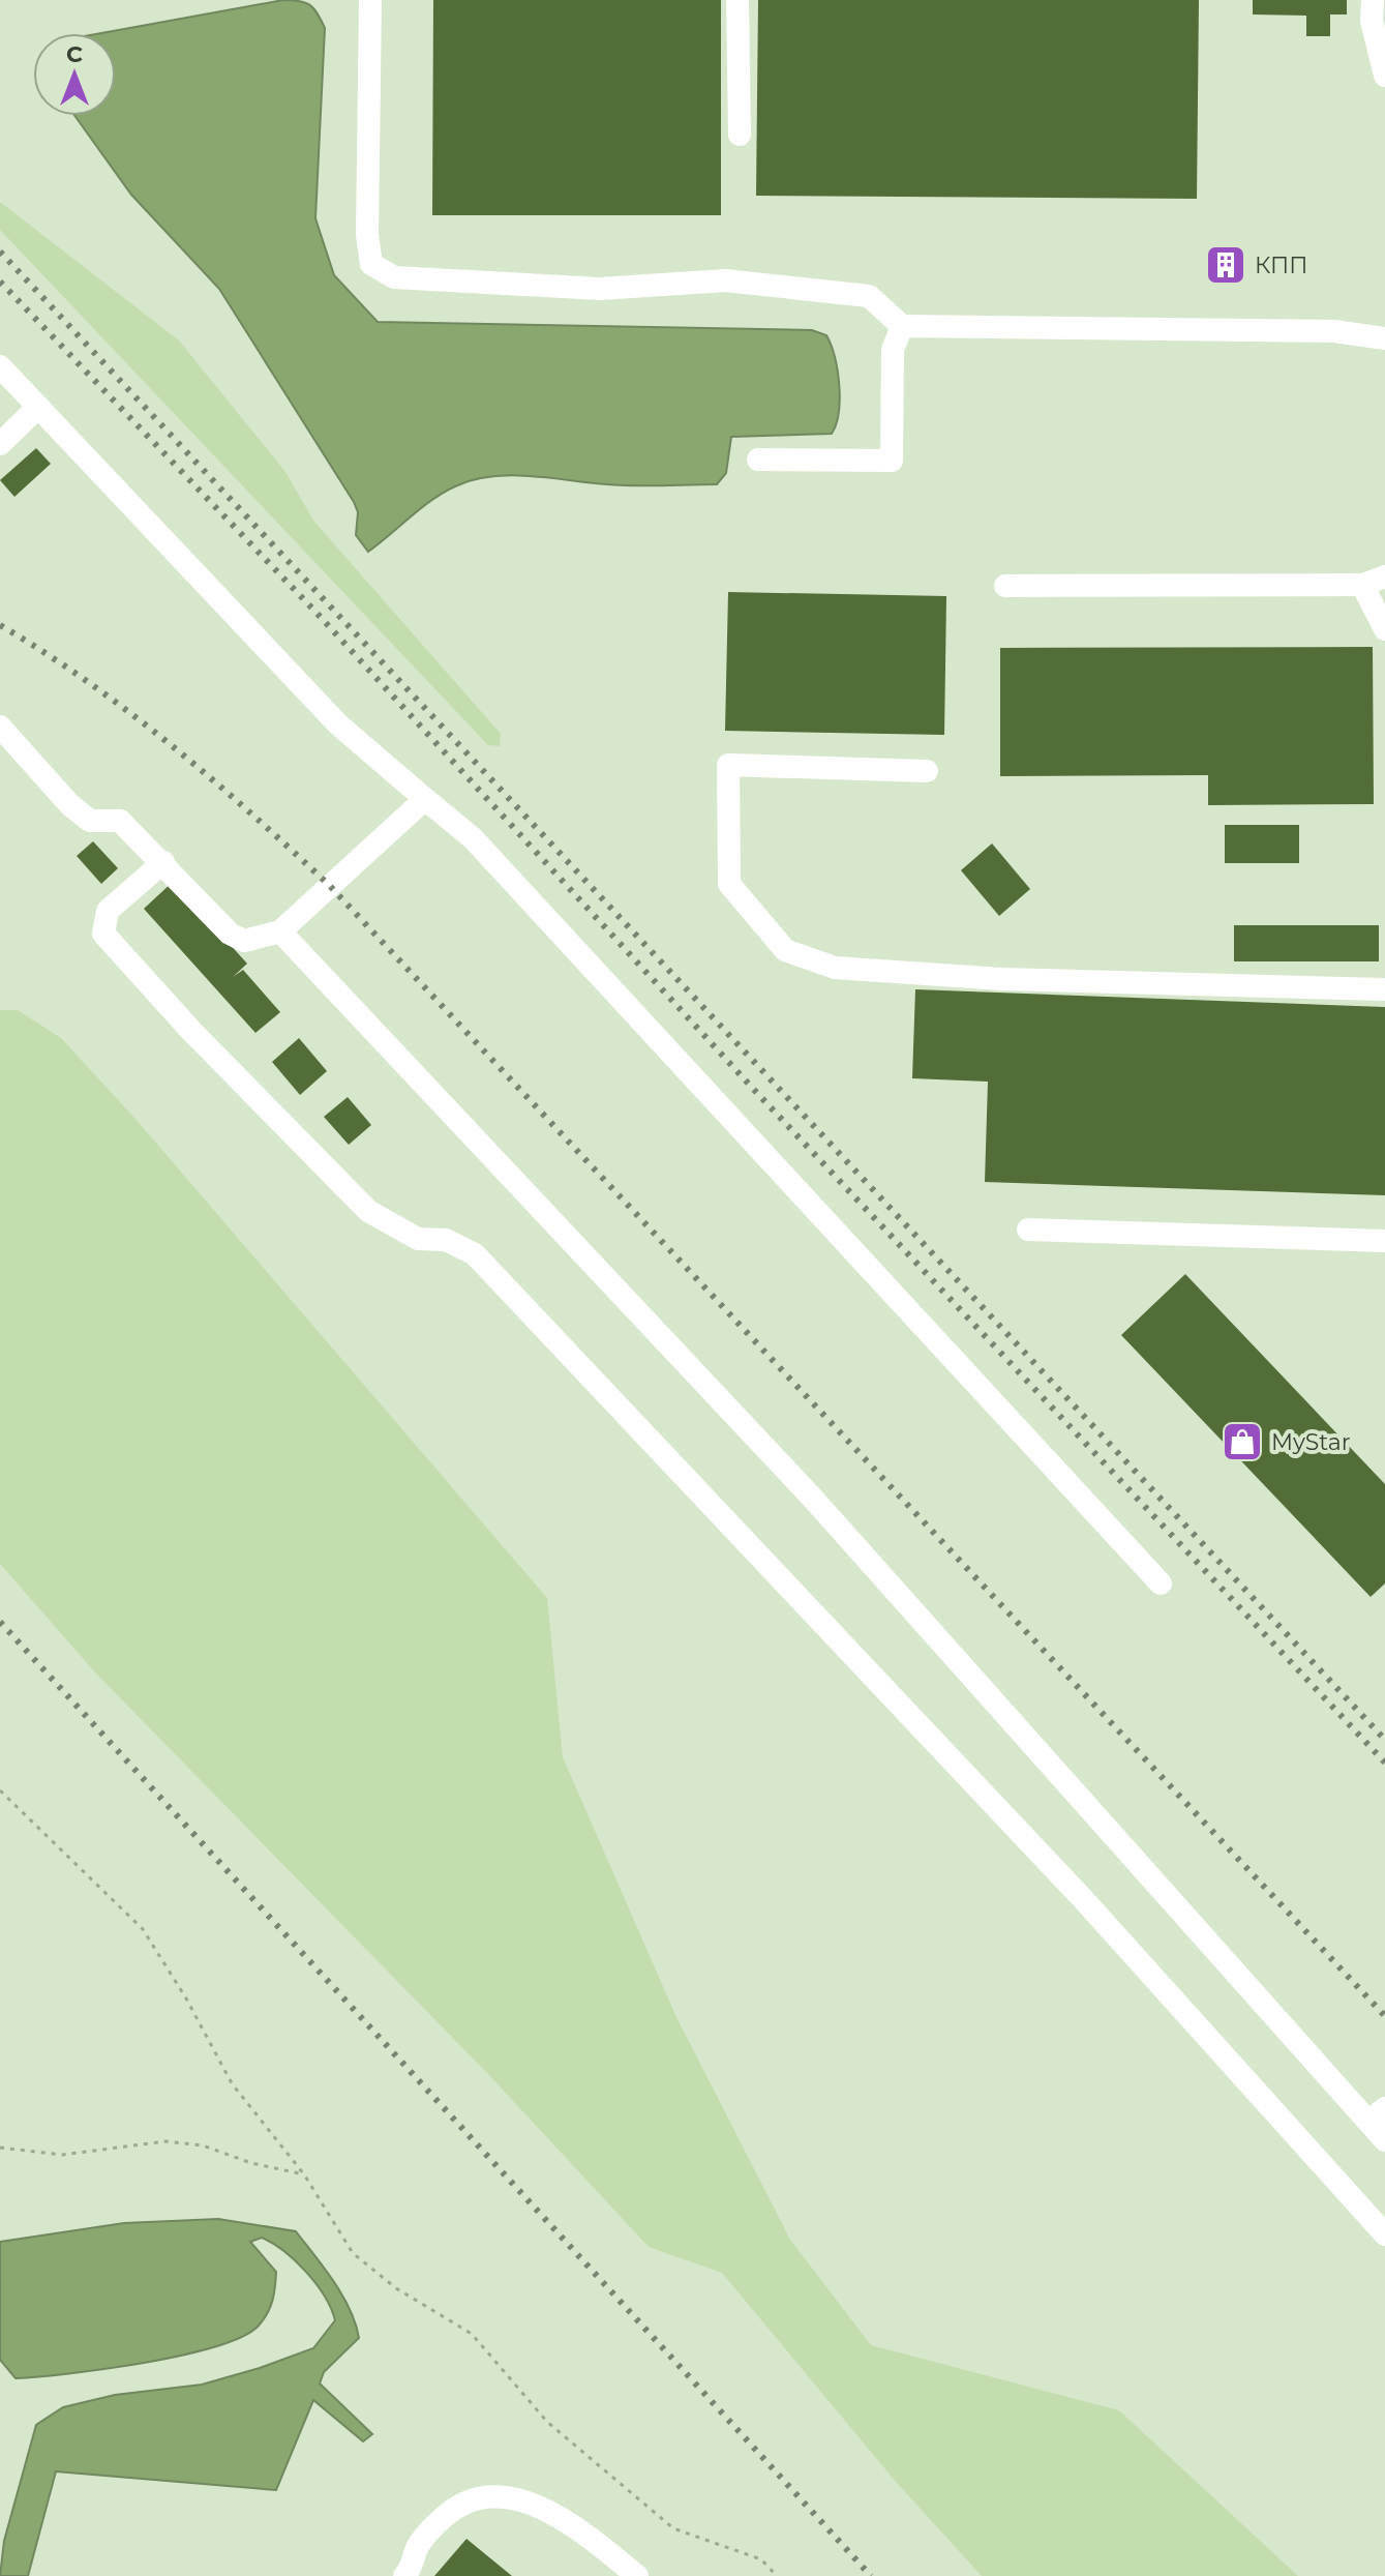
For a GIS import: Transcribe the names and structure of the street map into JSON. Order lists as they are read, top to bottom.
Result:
{
  "places": {
    "building": ["КПП"],
    "shop": ["MyStar"]
  },
  "north": "top"
}
